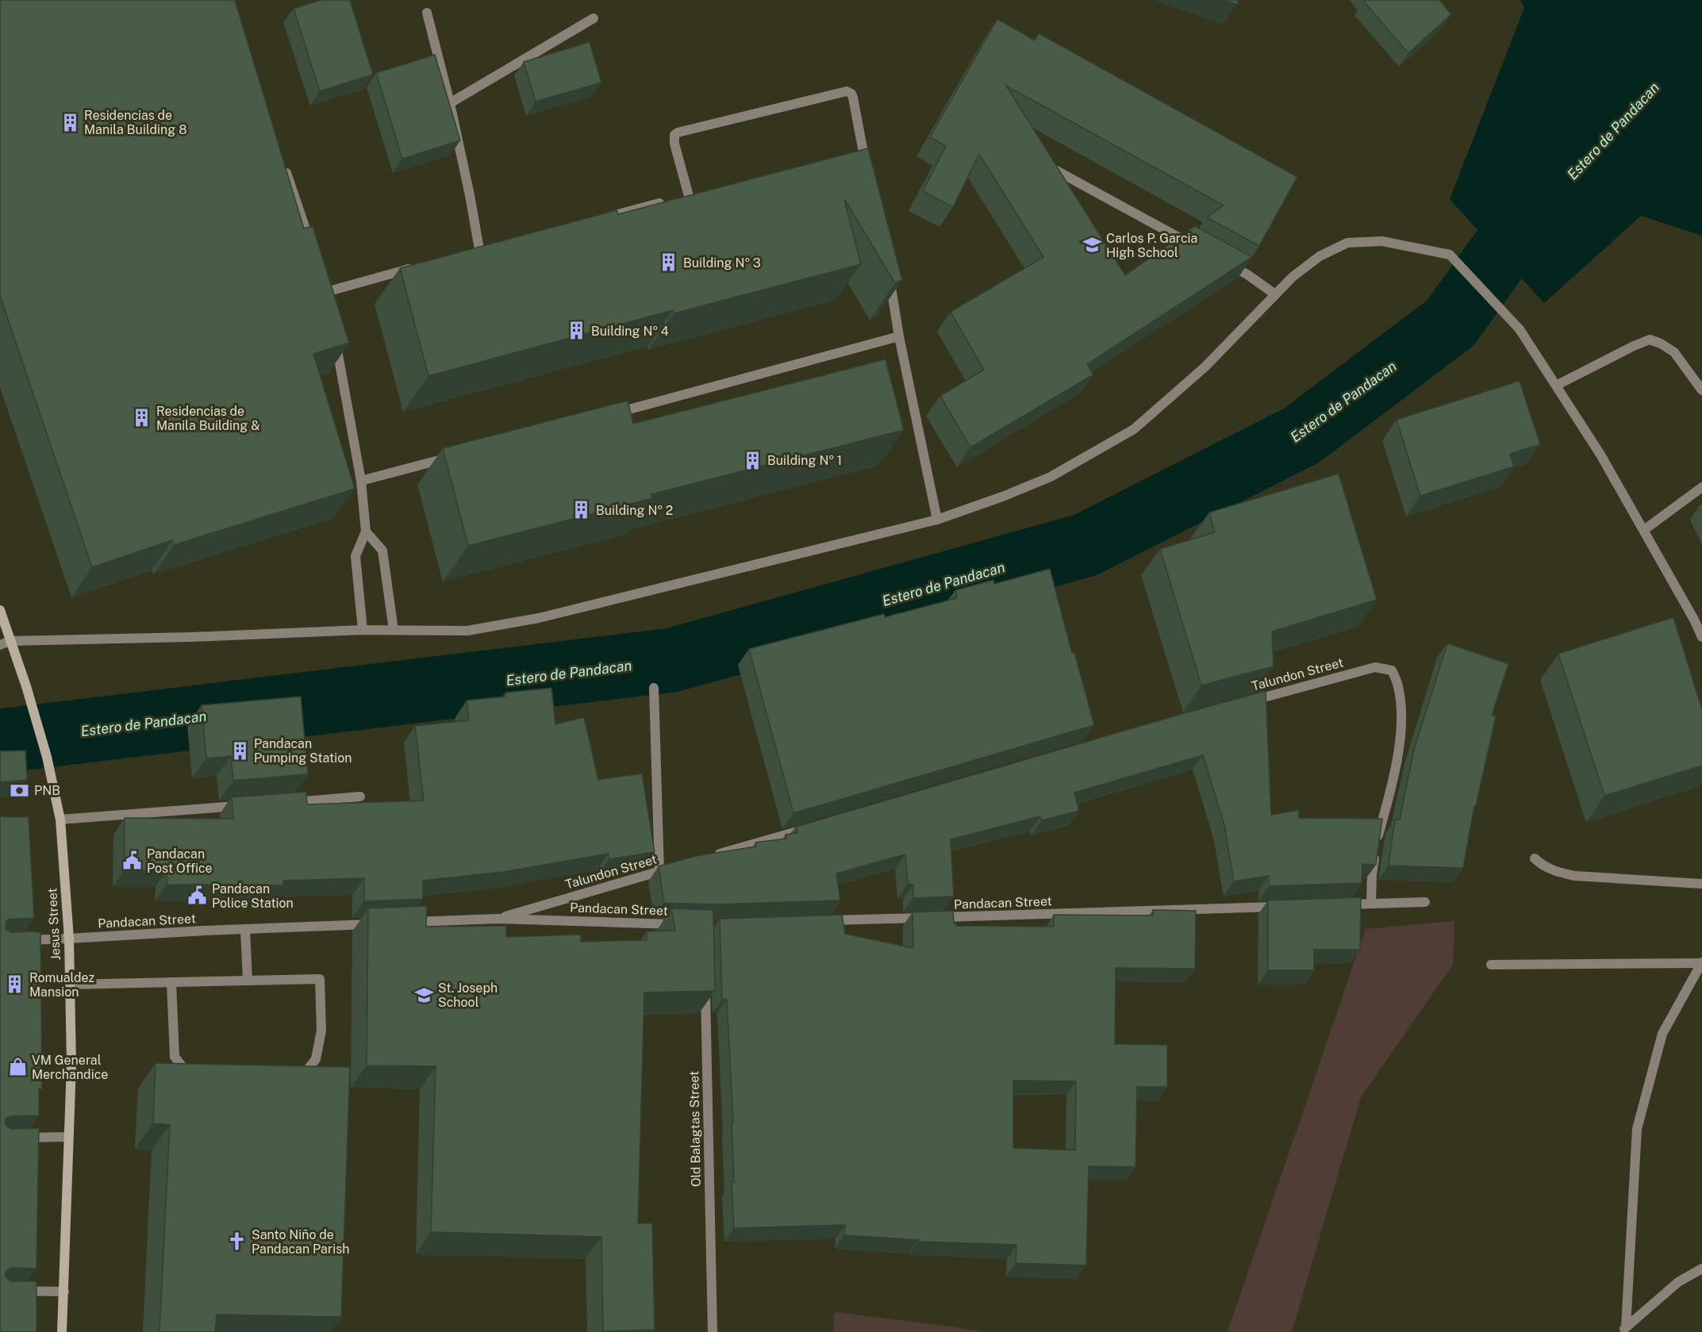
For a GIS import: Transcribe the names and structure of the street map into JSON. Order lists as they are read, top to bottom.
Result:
{
  "streets": {
    "main road": ["Jesus Street"],
    "street": ["Talundon Street", "Pandacan Street", "Old Balagtas Street"]
  },
  "crossings": [
    ["Talundon Street", "Pandacan Street"],
    ["Pandacan Street", "Jesus Street"]
  ],
  "water": ["Estero de Pandacan"],
  "places": {
    "building": [
      "Residencias de Manila Building 8",
      "Building № 3",
      "Building № 4",
      "Residencias de Manila Building &",
      "Building № 1",
      "Building № 2",
      "Pandacan Pumping Station",
      "Romualdez Mansion"
    ],
    "school or university": ["Carlos P. Garcia High School", "St. Joseph School"],
    "bank": ["PNB"],
    "public building": ["Pandacan Post Office", "Pandacan Police Station"],
    "shop": ["VM General Merchandice"],
    "church": ["Santo Niño de Pandacan Parish"]
  }
}
